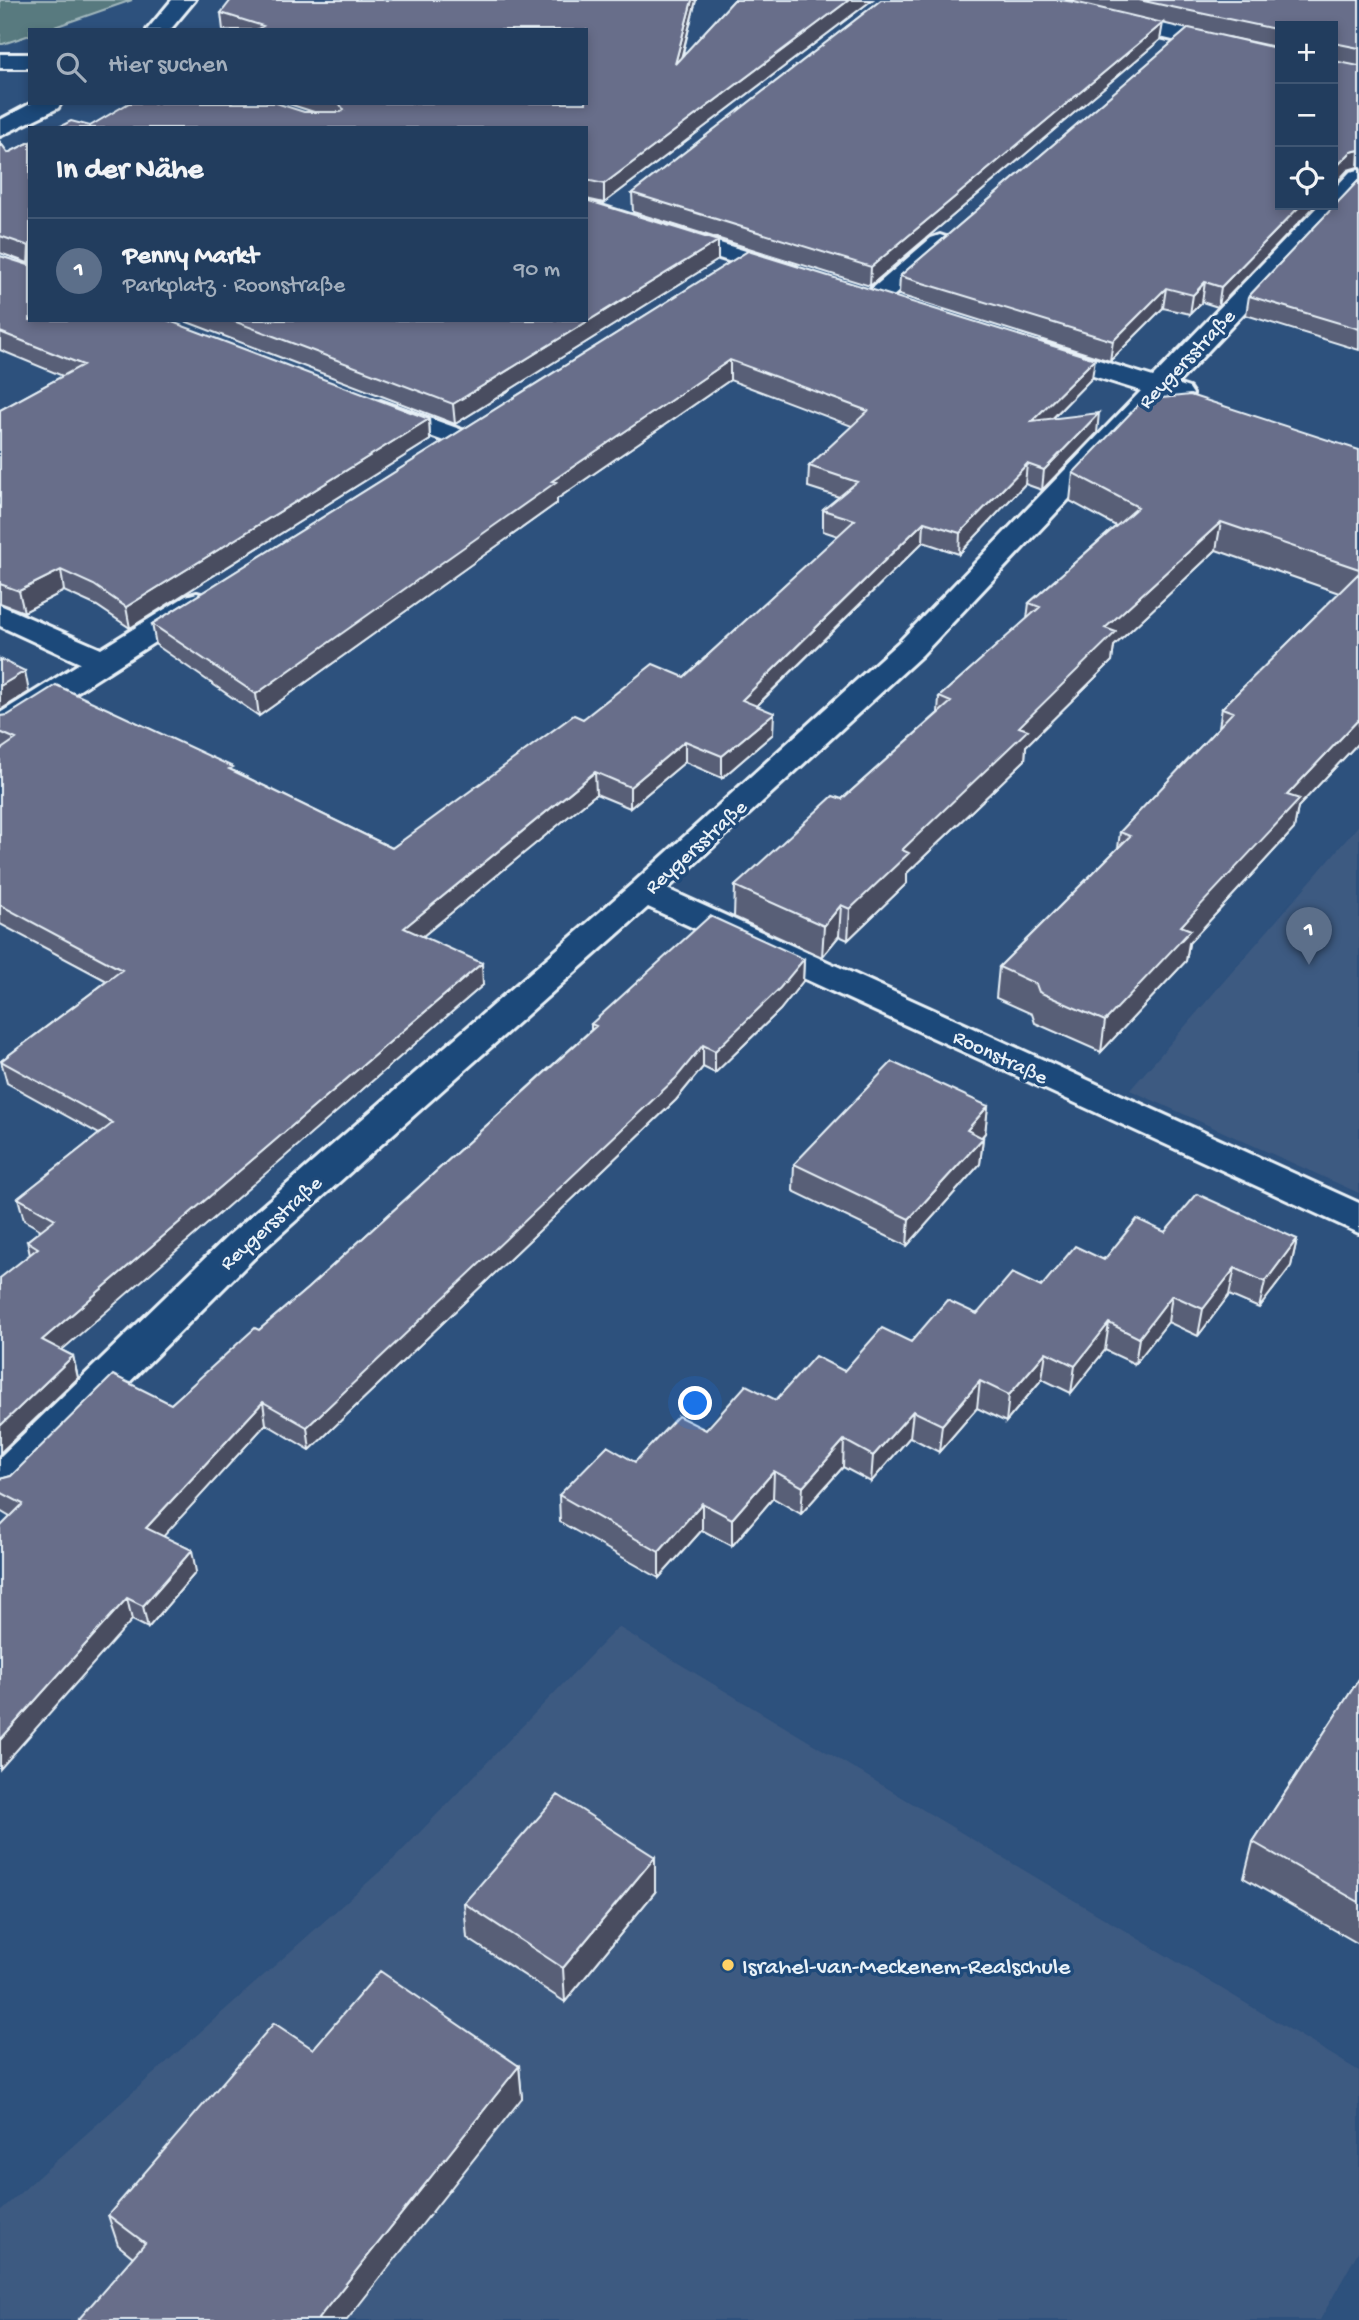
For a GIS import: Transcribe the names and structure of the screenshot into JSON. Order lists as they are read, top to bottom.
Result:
{
  "streets": {
    "street": ["Reygersstraße", "Roonstraße"]
  },
  "crossings": [
    ["Reygersstraße", "Roonstraße"]
  ],
  "places": ["Israhel-van-Meckenem-Realschule"],
  "page": {
    "map_buttons": ["+", "−"],
    "search": "Hier suchen",
    "heading": "In der Nähe",
    "list": [
      {
        "mark": "1",
        "name": "Penny Markt",
        "note": "Parkplatz · Roonstraße",
        "value": "90 m"
      }
    ],
    "pins": "1"
  }
}
